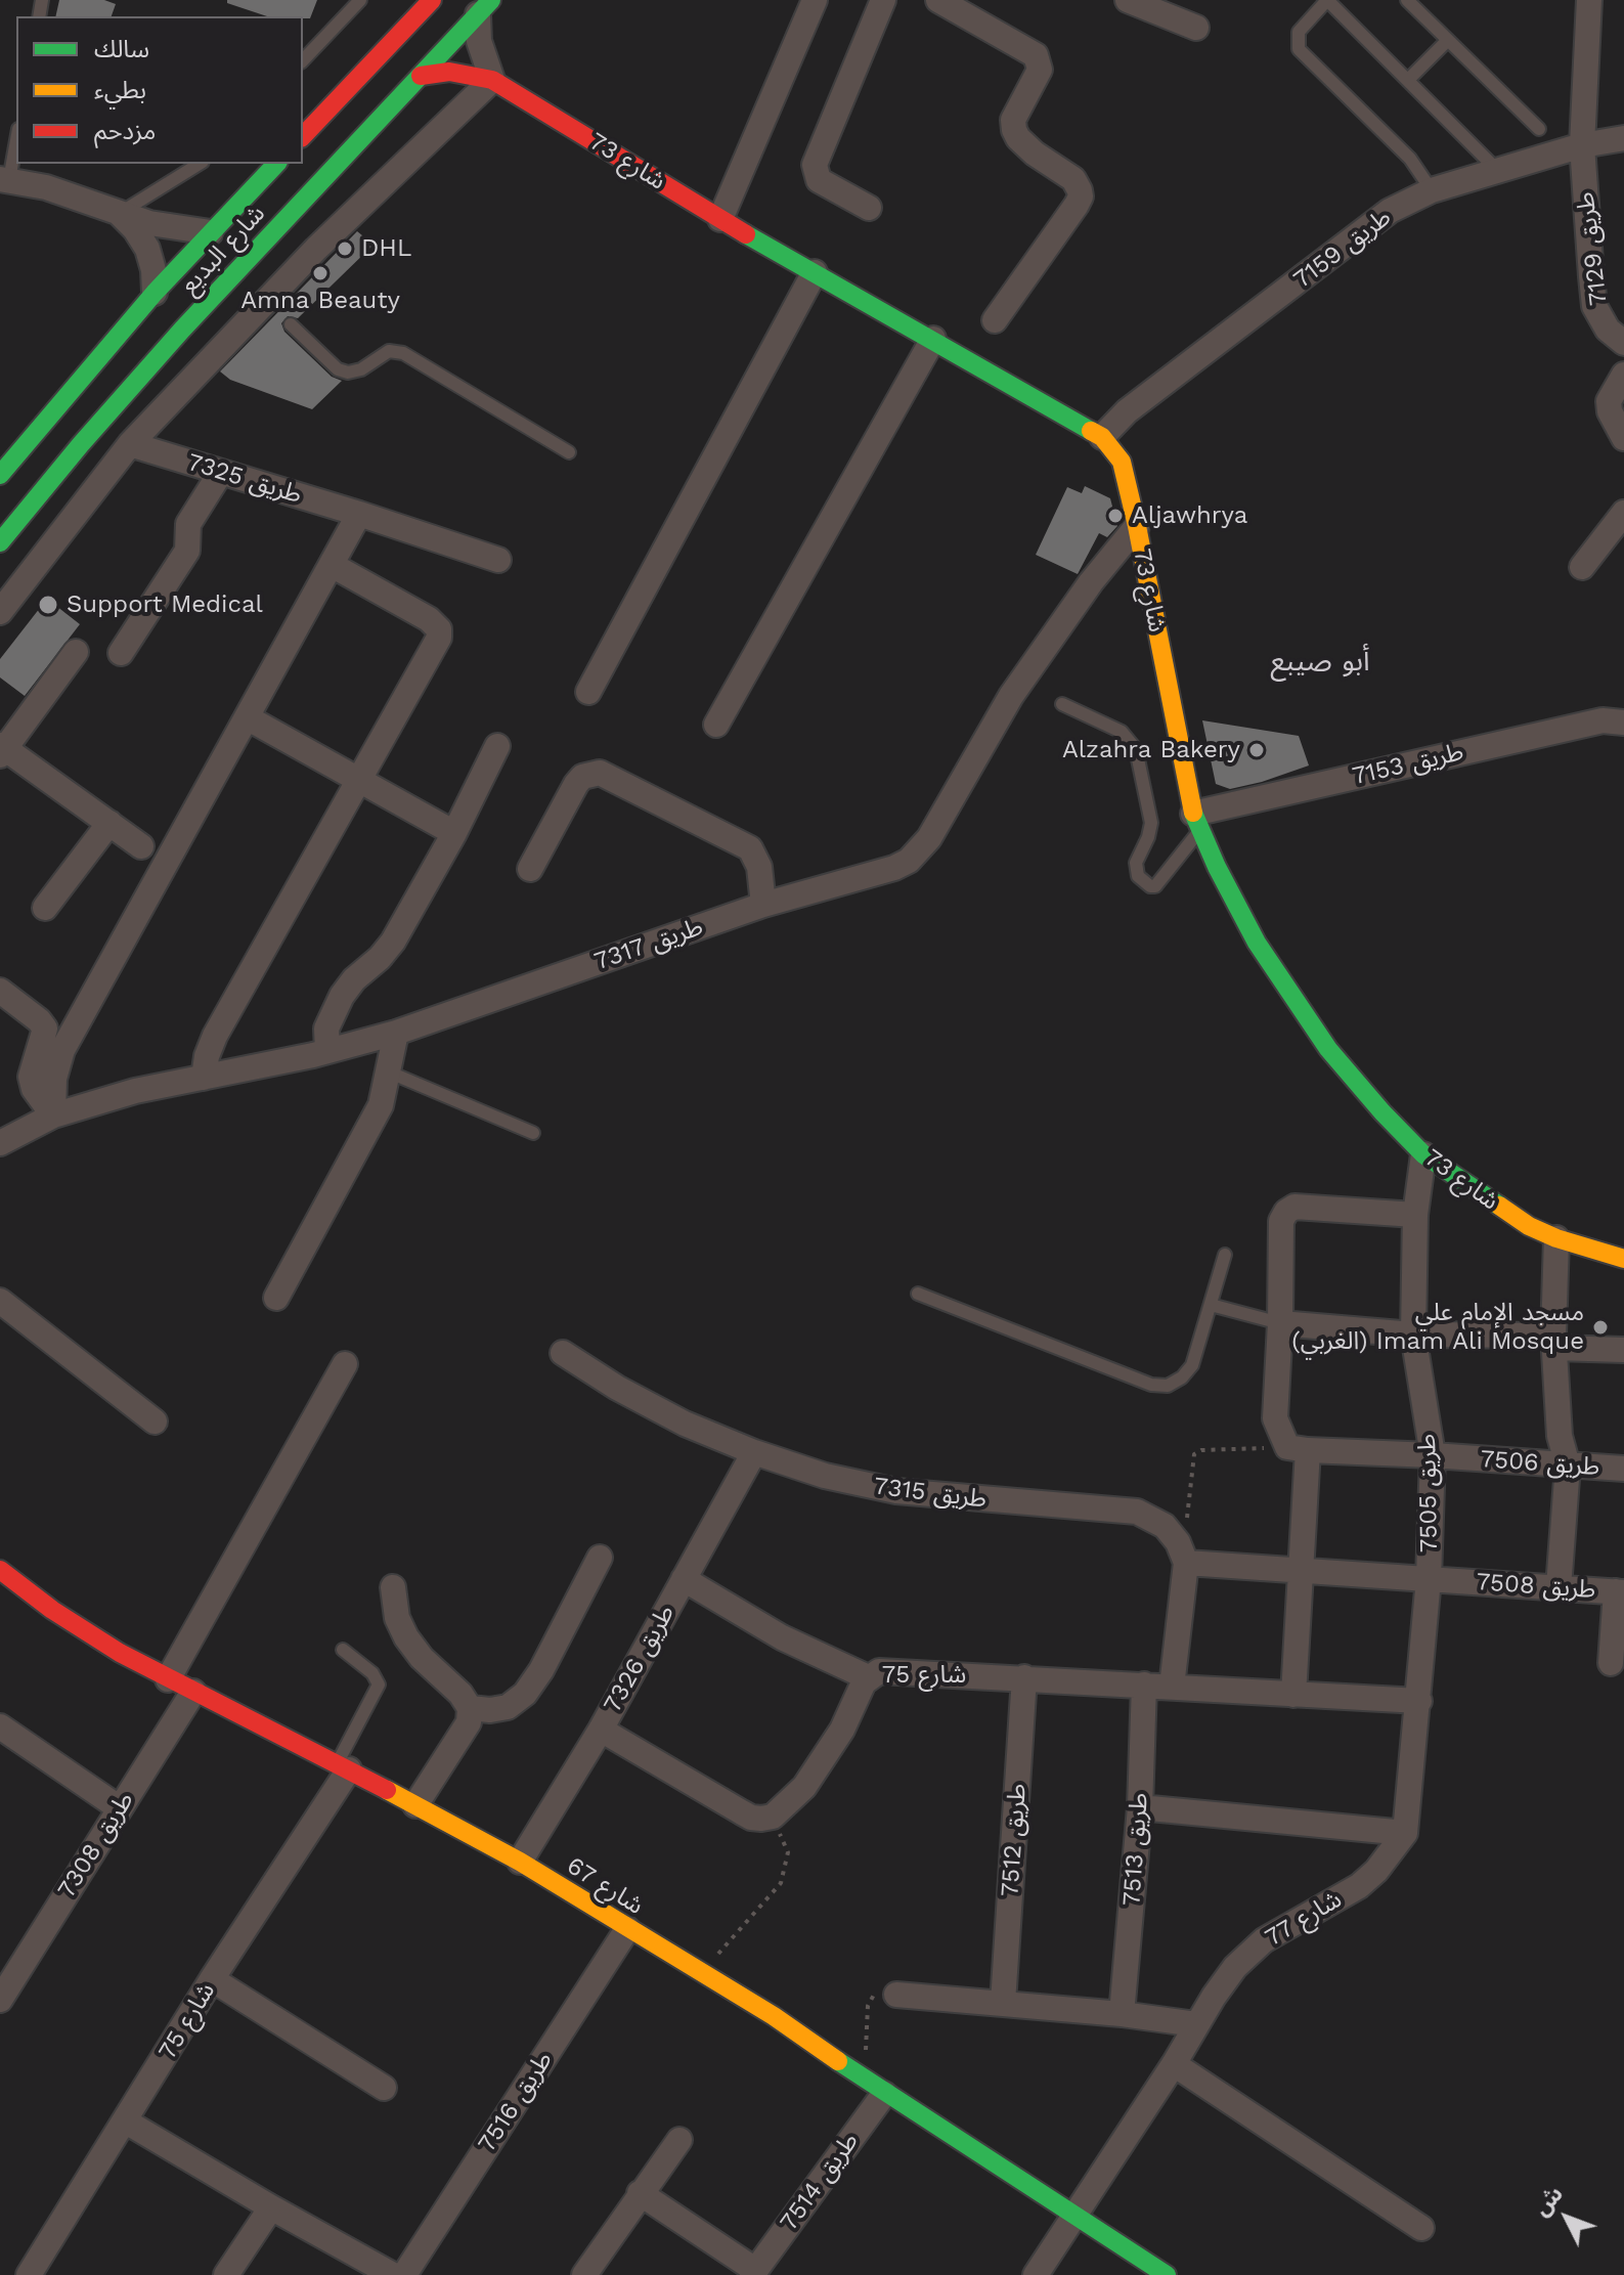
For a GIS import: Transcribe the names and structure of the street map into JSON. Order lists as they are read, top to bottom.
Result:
{
  "streets": {
    "street": [
      "شارع 73",
      "طريق 7159",
      "طريق 7129",
      "شارع البديع",
      "طريق 7325",
      "طريق 7153",
      "طريق 7317",
      "طريق 7506",
      "طريق 7315",
      "طريق 7505",
      "طريق 7508",
      "طريق 7326",
      "شارع 75",
      "طريق 7512",
      "طريق 7308",
      "طريق 7513",
      "شارع 67",
      "شارع 77",
      "طريق 7516",
      "طريق 7514"
    ]
  },
  "crossings": [
    ["شارع 73", "طريق 7159"],
    ["شارع 73", "شارع البديع"],
    ["شارع 73", "طريق 7153"],
    ["شارع 73", "طريق 7317"],
    ["شارع 73", "طريق 7505"],
    ["طريق 7159", "طريق 7129"],
    ["طريق 7506", "طريق 7505"],
    ["طريق 7315", "طريق 7326"],
    ["طريق 7505", "طريق 7508"],
    ["طريق 7505", "شارع 75"],
    ["طريق 7505", "شارع 77"],
    ["طريق 7326", "شارع 67"],
    ["شارع 75", "طريق 7512"],
    ["شارع 75", "طريق 7513"],
    ["شارع 75", "شارع 67"],
    ["طريق 7308", "شارع 67"],
    ["شارع 67", "شارع 77"],
    ["شارع 67", "طريق 7516"],
    ["شارع 67", "طريق 7514"]
  ],
  "districts": ["أبو صيبع"],
  "places": [
    "DHL",
    "Amna Beauty",
    "Aljawhrya",
    "Support Medical",
    "Alzahra Bakery",
    "مسجد الإمام علي (الغربي) Imam Ali Mosque"
  ],
  "legend": ["سالك", "بطيء", "مزدحم"],
  "north": "top left"
}
